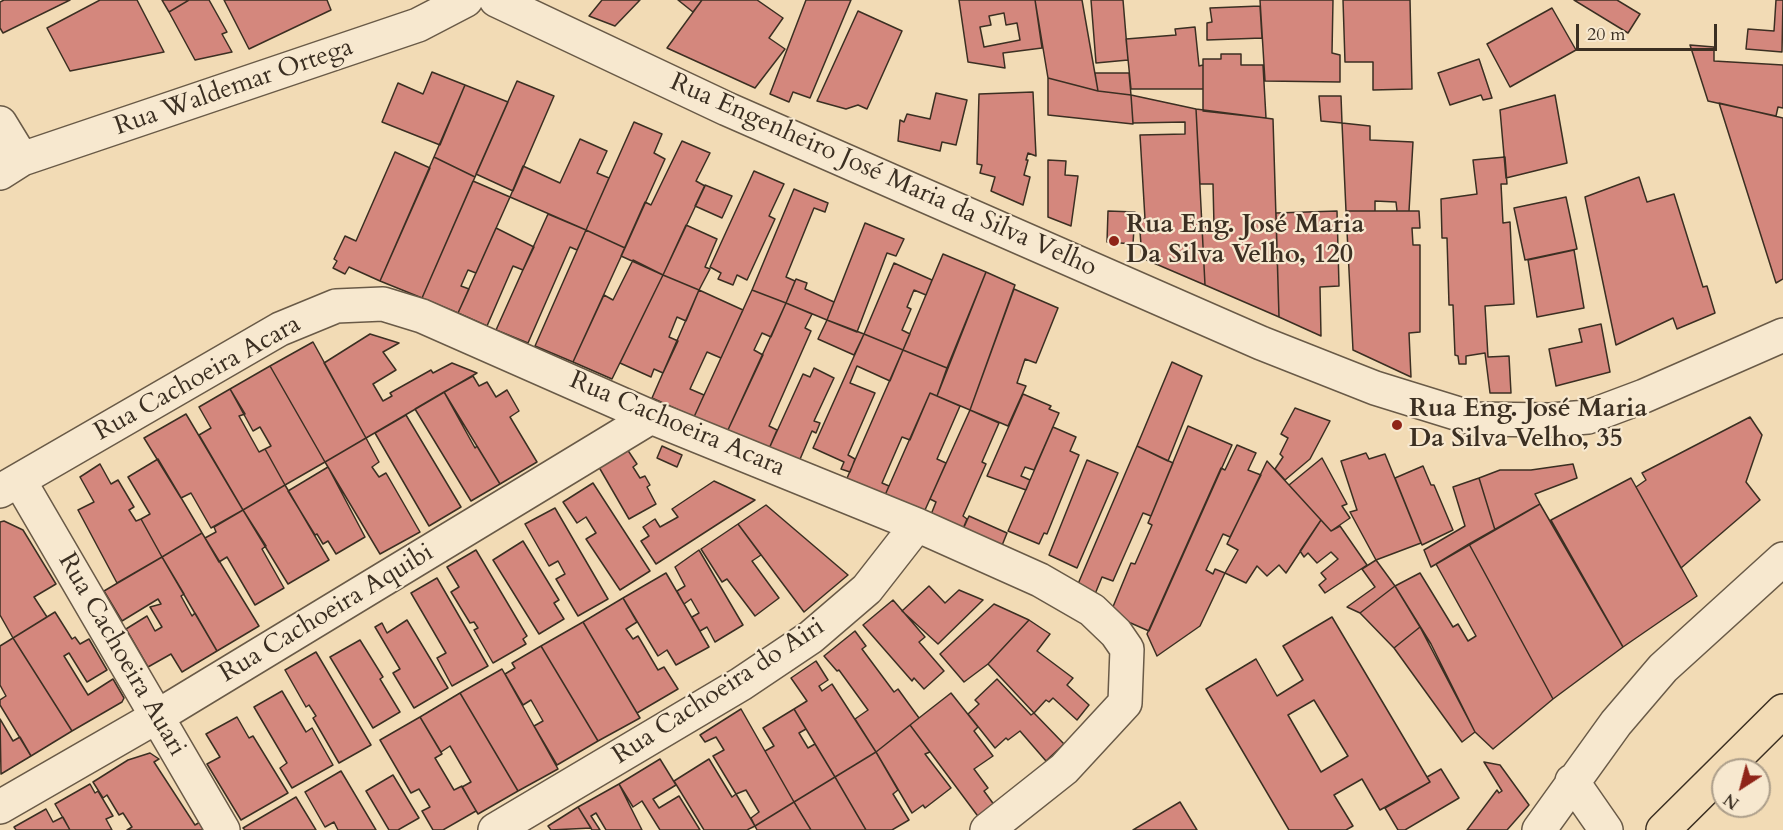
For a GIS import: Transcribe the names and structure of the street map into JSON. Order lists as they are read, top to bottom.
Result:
{
  "streets": {
    "street": [
      "Rua Waldemar Ortega",
      "Rua Engenheiro José Maria da Silva Velho",
      "Rua Cachoeira Acara",
      "Rua Cachoeira Aquibi",
      "Rua Cachoeira Auari",
      "Rua Cachoeira do Airi"
    ]
  },
  "crossings": [
    ["Rua Cachoeira Acara", "Rua Cachoeira Aquibi"],
    ["Rua Cachoeira Acara", "Rua Cachoeira Auari"],
    ["Rua Cachoeira Acara", "Rua Cachoeira do Airi"],
    ["Rua Cachoeira Aquibi", "Rua Cachoeira Auari"]
  ],
  "places": ["Rua Eng. José Maria Da Silva Velho, 120", "Rua Eng. José Maria Da Silva Velho, 35"],
  "scale_bar": "20 m",
  "north": "bottom left"
}
